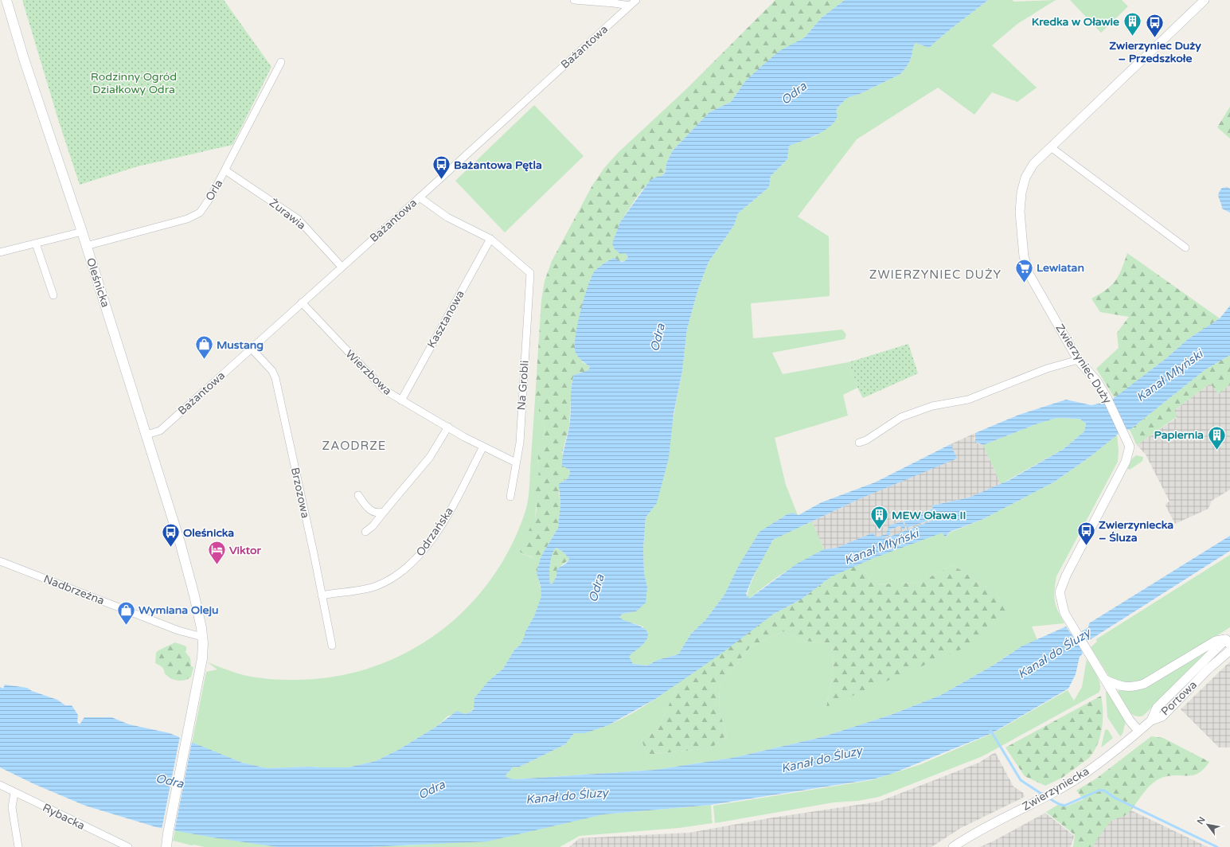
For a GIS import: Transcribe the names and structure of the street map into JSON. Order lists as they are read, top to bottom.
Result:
{
  "streets": {
    "main road": ["Oleśnicka"],
    "street": [
      "Bażantowa",
      "Orla",
      "Żurawia",
      "Kasztanowa",
      "Zwierzyniec Duży",
      "Wierzbowa",
      "Na Grobli",
      "Brzozowa",
      "Odrzańska",
      "Nadbrzeżna",
      "Portowa",
      "Zwierzyniecka",
      "Rybacka"
    ]
  },
  "crossings": [
    ["Bażantowa", "Żurawia"],
    ["Bażantowa", "Oleśnicka"],
    ["Bażantowa", "Wierzbowa"],
    ["Bażantowa", "Brzozowa"],
    ["Orla", "Żurawia"],
    ["Orla", "Oleśnicka"],
    ["Oleśnicka", "Nadbrzeżna"],
    ["Kasztanowa", "Wierzbowa"],
    ["Kasztanowa", "Na Grobli"],
    ["Zwierzyniec Duży", "Zwierzyniecka"],
    ["Wierzbowa", "Na Grobli"],
    ["Wierzbowa", "Odrzańska"],
    ["Brzozowa", "Odrzańska"],
    ["Portowa", "Zwierzyniecka"]
  ],
  "districts": ["ZWIERZYNIEC DUŻY", "ZAODRZE"],
  "water": ["Odra", "Kanał Młyński", "Kanał do Śluzy"],
  "parks": ["Rodzinny Ogród Działkowy Odra"],
  "places": {
    "building": ["Kredka w Oławie", "Papiernia", "MEW Oława II"],
    "bus stop": [
      "Zwierzyniec Duży – Przedszkołe",
      "Bażantowa Pętla",
      "Zwierzyniecka – Śluza",
      "Oleśnicka"
    ],
    "supermarket": ["Lewiatan"],
    "shop": ["Mustang", "Wymiana Oleju"],
    "hotel": ["Viktor"]
  },
  "north": "top left"
}
